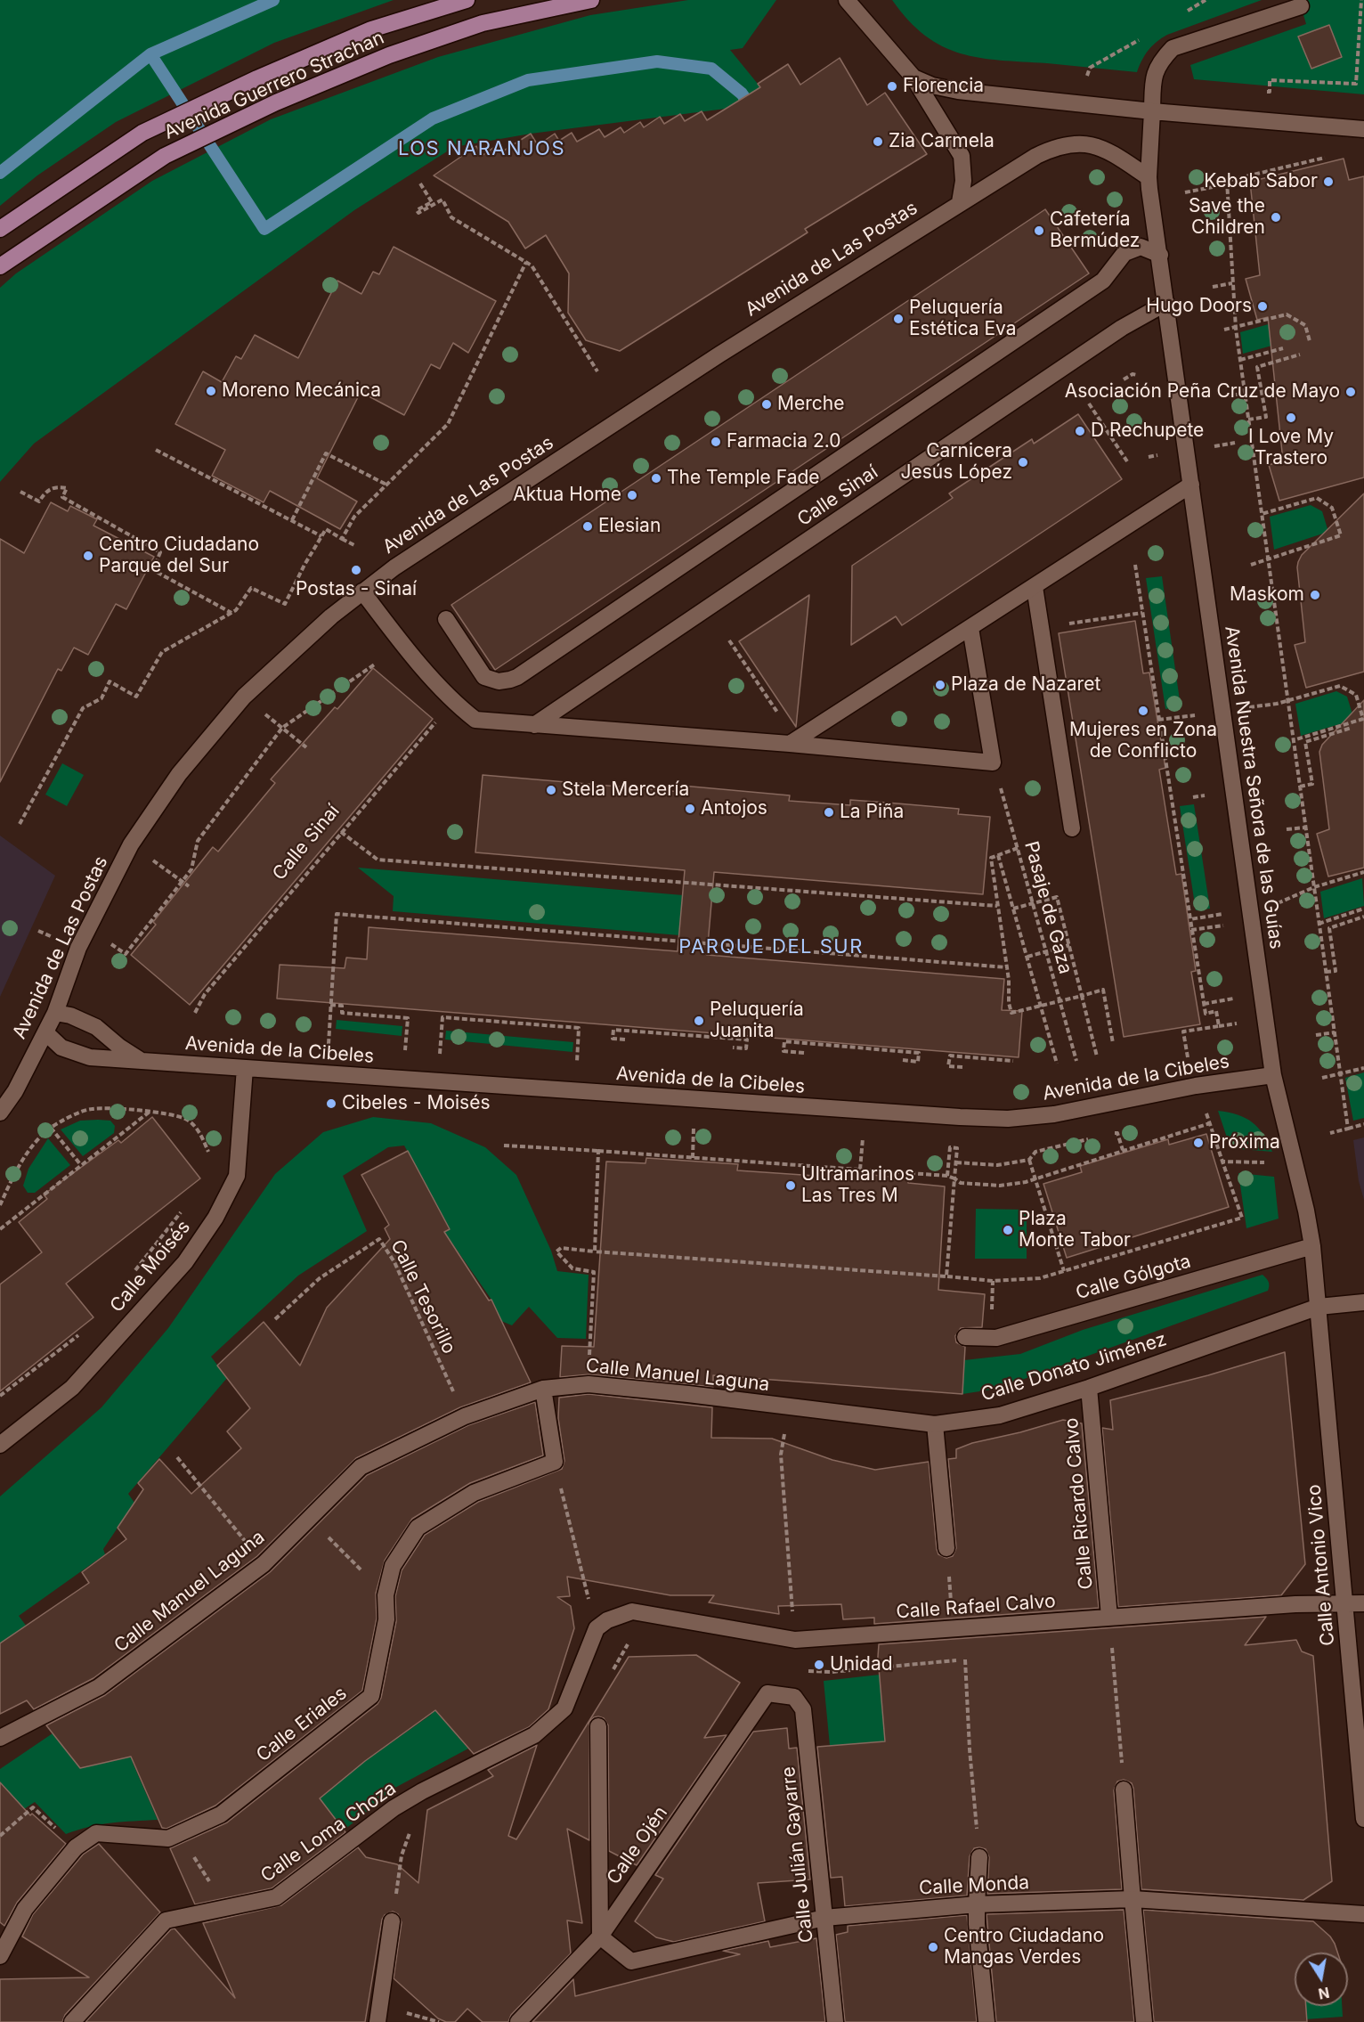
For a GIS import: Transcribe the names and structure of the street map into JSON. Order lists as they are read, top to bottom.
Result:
{
  "streets": {
    "main road": ["Avenida Guerrero Strachan"],
    "street": [
      "Avenida de Las Postas",
      "Calle Sinaí",
      "Avenida Nuestra Señora de las Guías",
      "Avenida de la Cibeles",
      "Calle Moisés",
      "Calle Gólgota",
      "Calle Donato Jiménez",
      "Calle Manuel Laguna",
      "Calle Ricardo Calvo",
      "Calle Antonio Vico",
      "Calle Rafael Calvo",
      "Calle Eriales",
      "Calle Loma Choza",
      "Calle Ojén",
      "Calle Julián Gayarre",
      "Calle Monda"
    ],
    "path": ["Pasaje de Gaza", "Calle Tesorillo"]
  },
  "crossings": [
    ["Avenida de Las Postas", "Avenida Nuestra Señora de las Guías"],
    ["Avenida de Las Postas", "Avenida de la Cibeles"],
    ["Calle Sinaí", "Avenida Nuestra Señora de las Guías"],
    ["Avenida Nuestra Señora de las Guías", "Avenida de la Cibeles"],
    ["Avenida Nuestra Señora de las Guías", "Calle Gólgota"],
    ["Avenida Nuestra Señora de las Guías", "Calle Donato Jiménez"],
    ["Avenida Nuestra Señora de las Guías", "Calle Antonio Vico"],
    ["Avenida de la Cibeles", "Calle Moisés"],
    ["Calle Donato Jiménez", "Calle Manuel Laguna"],
    ["Calle Donato Jiménez", "Calle Ricardo Calvo"],
    ["Calle Donato Jiménez", "Calle Antonio Vico"],
    ["Calle Ricardo Calvo", "Calle Rafael Calvo"],
    ["Calle Antonio Vico", "Calle Rafael Calvo"],
    ["Calle Rafael Calvo", "Calle Loma Choza"],
    ["Calle Ojén", "Calle Julián Gayarre"],
    ["Calle Ojén", "Calle Monda"],
    ["Calle Julián Gayarre", "Calle Monda"]
  ],
  "districts": ["LOS NARANJOS", "PARQUE DEL SUR"],
  "places": [
    "Florencia",
    "Zia Carmela",
    "Kebab Sabor",
    "Save the Children",
    "Cafetería Bermúdez",
    "Hugo Doors",
    "Peluquería Estética Eva",
    "Moreno Mecánica",
    "Asociación Peña Cruz de Mayo",
    "Merche",
    "I Love My Trastero",
    "D Rechupete",
    "Farmacia 2.0",
    "Carnicera Jesús López",
    "The Temple Fade",
    "Aktua Home",
    "Elesian",
    "Centro Ciudadano Parque del Sur",
    "Postas - Sinaí",
    "Maskom",
    "Plaza de Nazaret",
    "Mujeres en Zona de Conflicto",
    "Stela Mercería",
    "Antojos",
    "La Piña",
    "Peluquería Juanita",
    "Cibeles - Moisés",
    "Próxima",
    "Ultramarinos Las Tres M",
    "Plaza Monte Tabor",
    "Unidad",
    "Centro Ciudadano Mangas Verdes"
  ],
  "north": "bottom"
}
